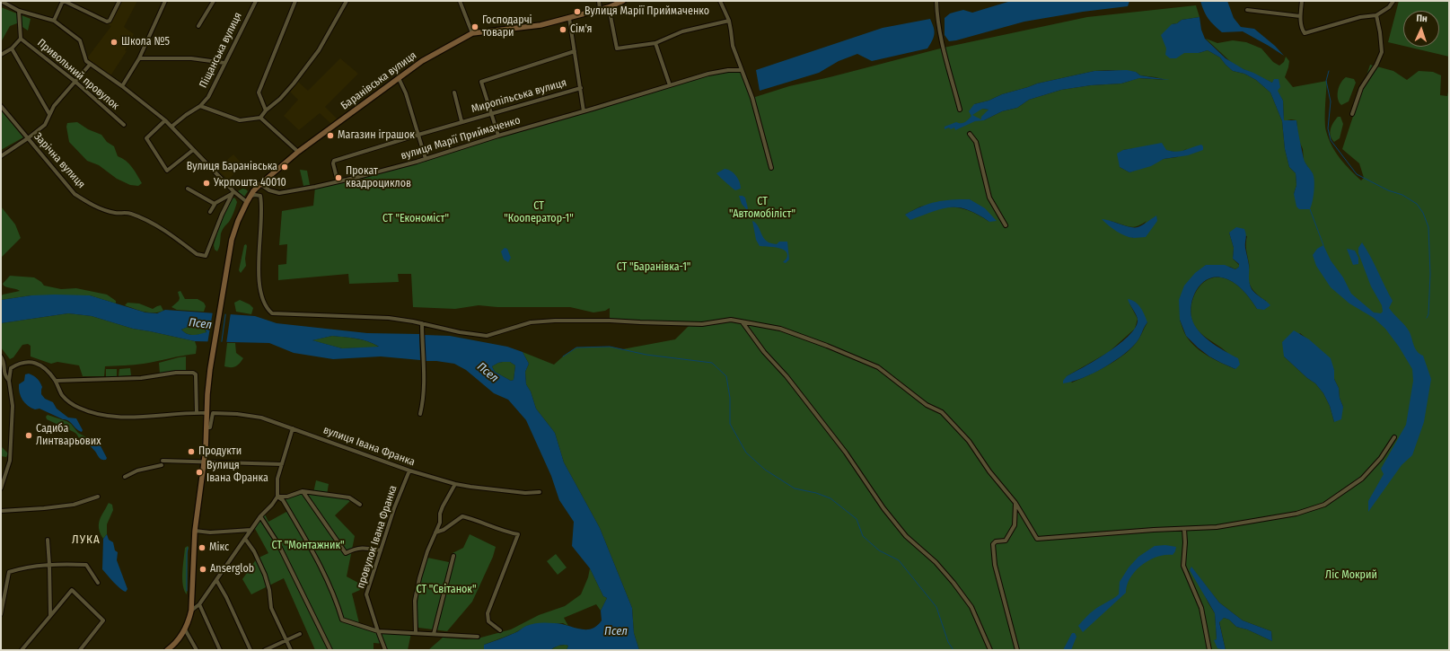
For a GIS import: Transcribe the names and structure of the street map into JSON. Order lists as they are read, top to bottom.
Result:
{
  "streets": {
    "main road": ["Баранівська вулиця"],
    "street": [
      "Піщанська вулиця",
      "Привольний провулок",
      "Миропільська вулиця",
      "вулиця Марії Приймаченко",
      "Зарічна вулиця",
      "вулиця Івана Франка",
      "провулок Івана Франка"
    ]
  },
  "crossings": [
    ["Баранівська вулиця", "вулиця Марії Приймаченко"],
    ["Баранівська вулиця", "вулиця Івана Франка"],
    ["Миропільська вулиця", "вулиця Марії Приймаченко"],
    ["вулиця Івана Франка", "провулок Івана Франка"]
  ],
  "districts": ["ЛУКА"],
  "water": ["Псел"],
  "parks": [
    "СТ \"Автомобіліст\"",
    "СТ \"Кооператор-1\"",
    "СТ \"Економіст\"",
    "СТ \"Баранівка-1\"",
    "СТ \"Монтажник\"",
    "Ліс Мокрий",
    "СТ \"Світанок\""
  ],
  "places": [
    "Вулиця Марії Приймаченко",
    "Господарчі товари",
    "Сім'я",
    "Школа №5",
    "Магазин іграшок",
    "Вулиця Баранівська",
    "Прокат квадроциклов",
    "Укрпошта 40010",
    "Садиба Линтварьових",
    "Продукти",
    "Вулиця Івана Франка",
    "Мікс",
    "Anserglob"
  ],
  "north": "top"
}
